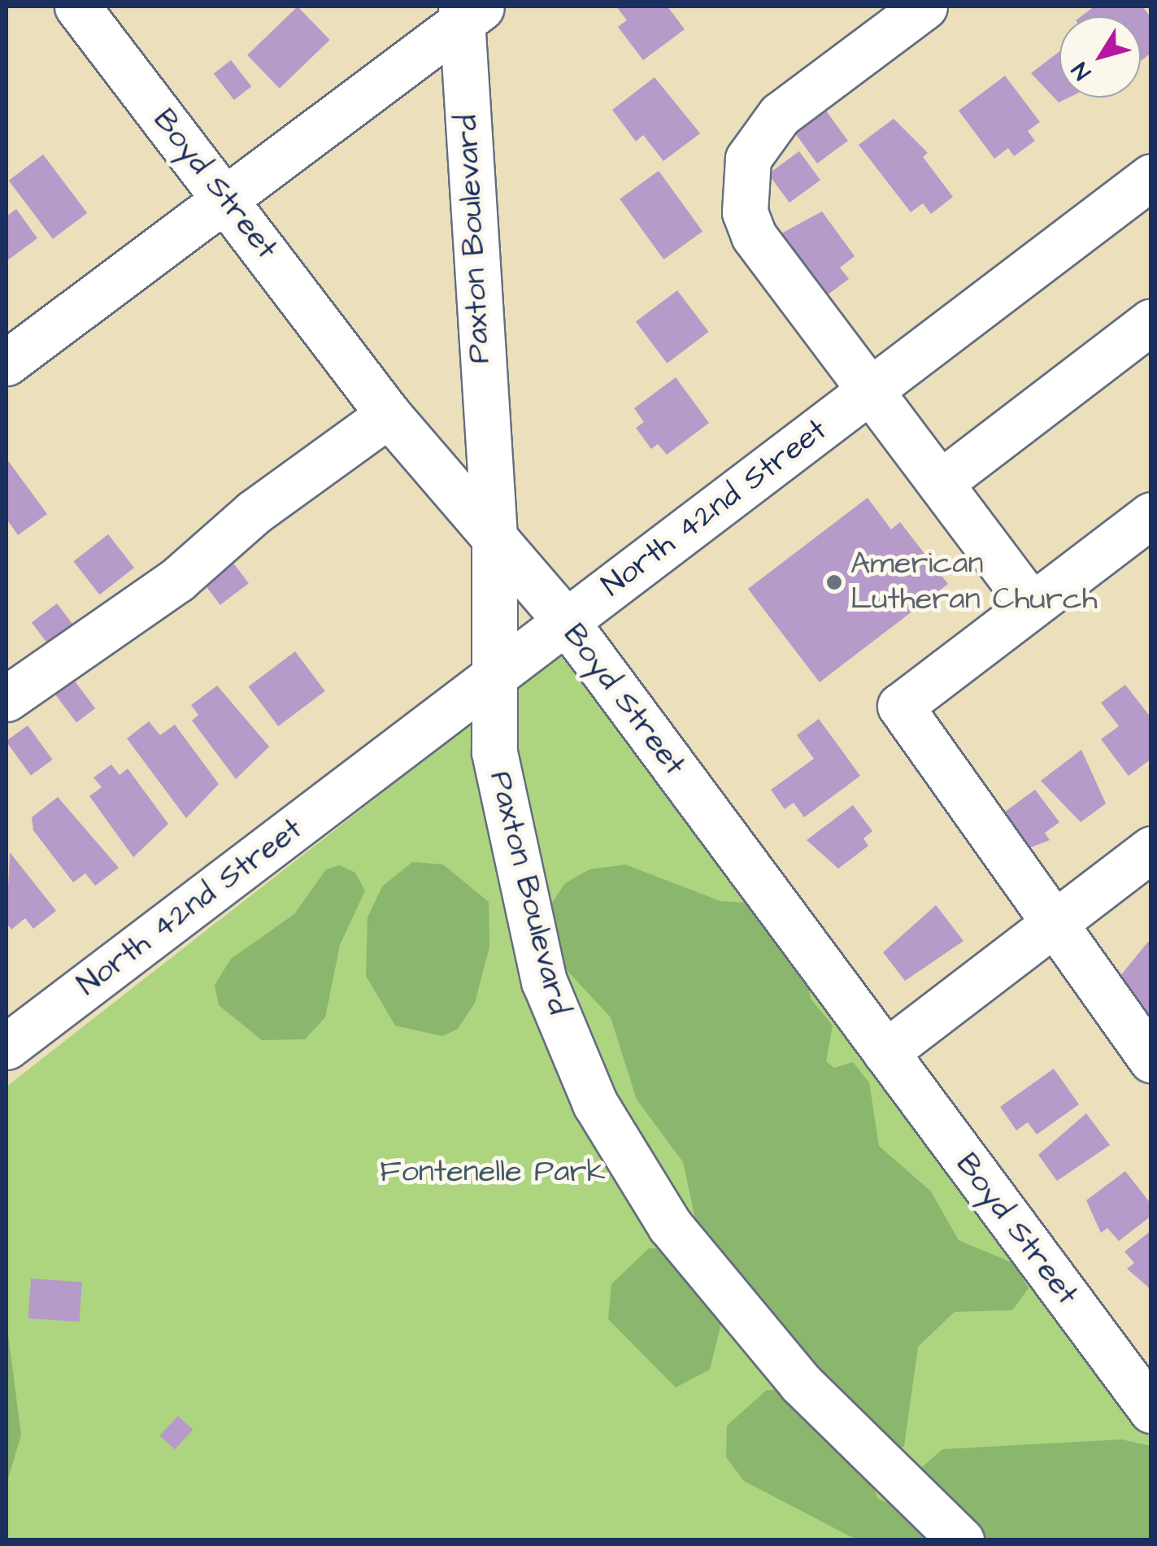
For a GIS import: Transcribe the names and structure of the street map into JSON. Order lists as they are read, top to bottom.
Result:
{
  "streets": {
    "street": ["Boyd Street", "Paxton Boulevard", "North 42nd Street"]
  },
  "crossings": [
    ["Boyd Street", "Paxton Boulevard"],
    ["Boyd Street", "North 42nd Street"],
    ["Paxton Boulevard", "North 42nd Street"]
  ],
  "parks": ["Fontenelle Park"],
  "places": ["American Lutheran Church"],
  "north": "bottom left"
}
